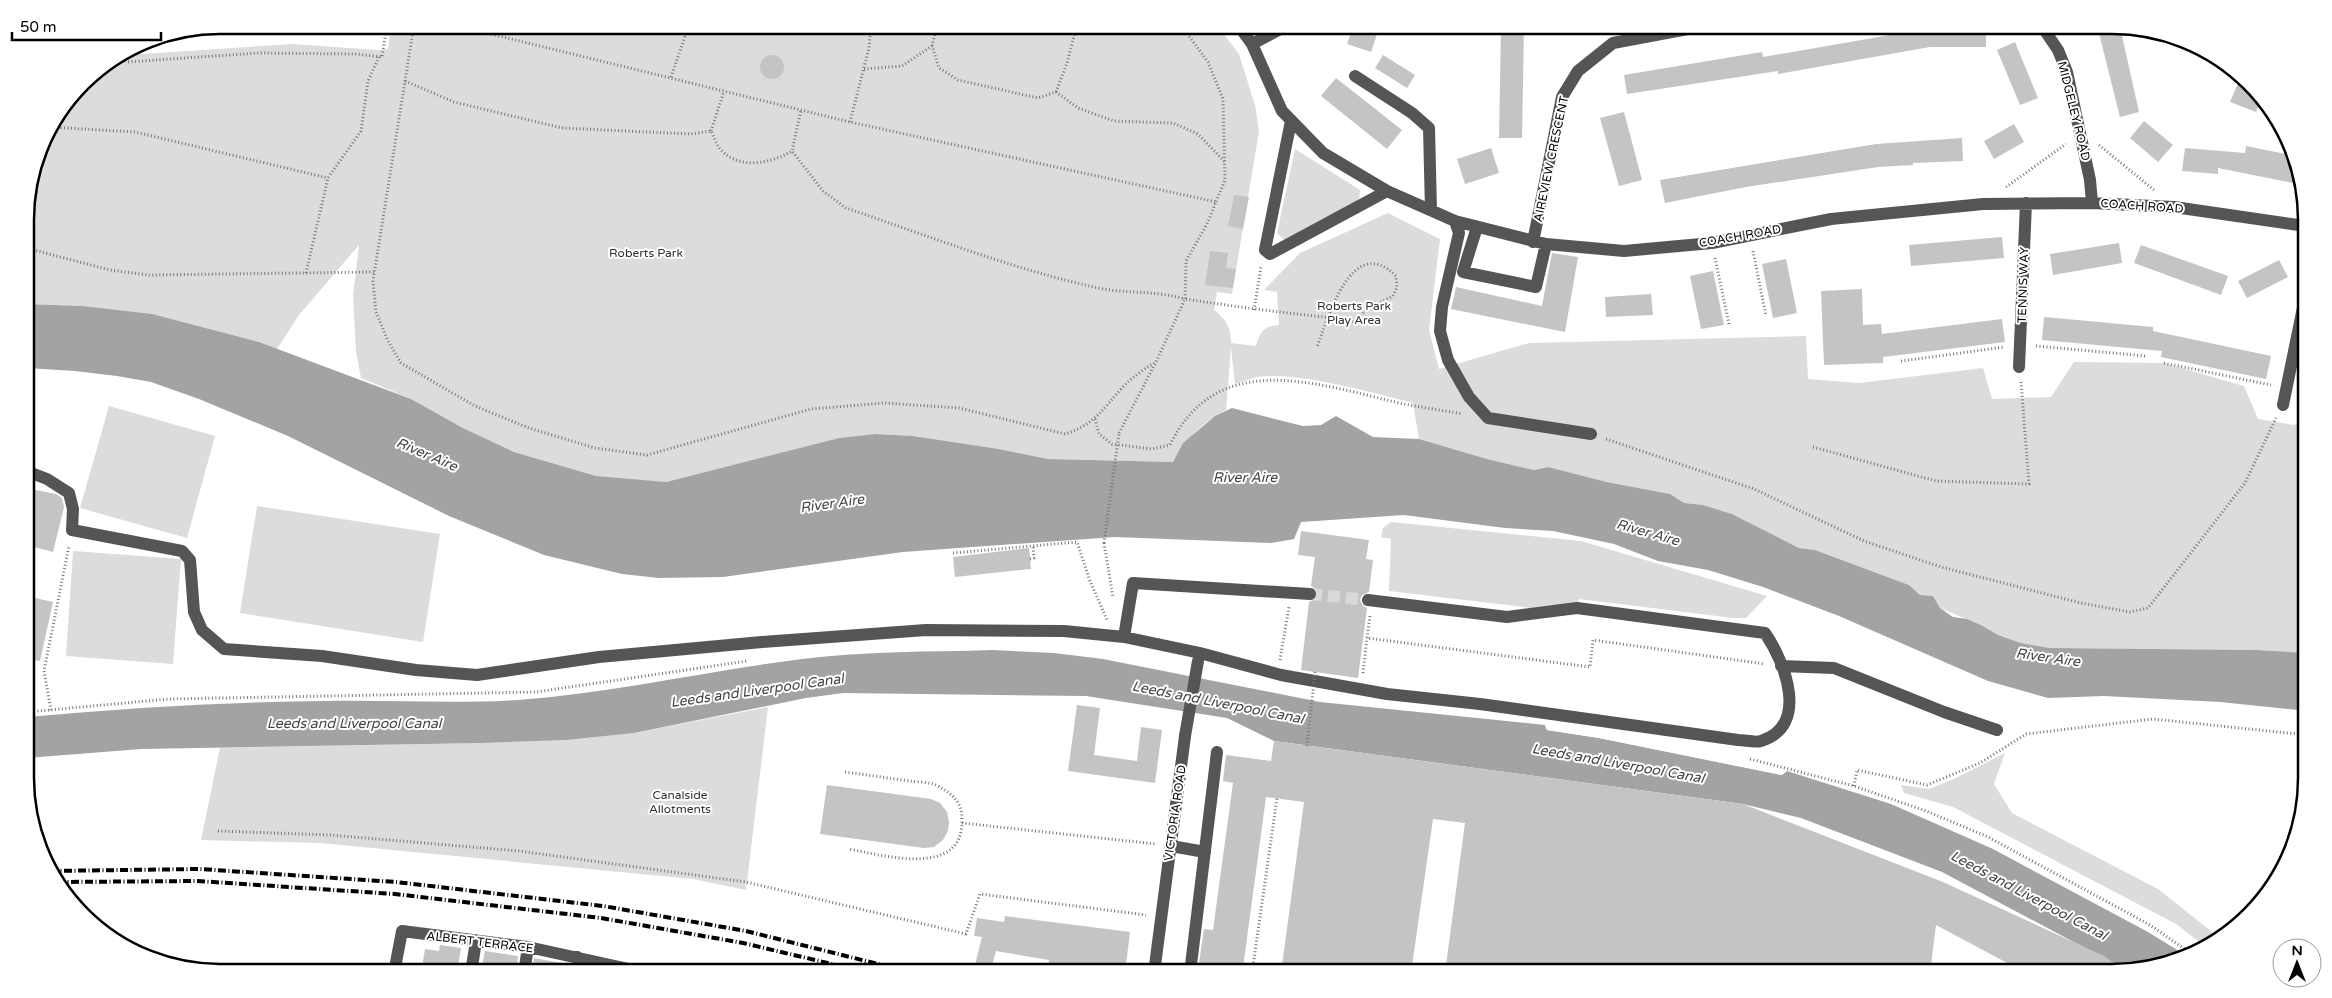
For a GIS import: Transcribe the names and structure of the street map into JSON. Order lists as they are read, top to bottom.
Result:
{
  "streets": {
    "street": [
      "MIDGELEY ROAD",
      "AIREVIEW CRESCENT",
      "COACH ROAD",
      "TENNIS WAY",
      "VICTORIA ROAD",
      "ALBERT TERRACE"
    ]
  },
  "crossings": [
    ["MIDGELEY ROAD", "COACH ROAD"],
    ["AIREVIEW CRESCENT", "COACH ROAD"],
    ["COACH ROAD", "TENNIS WAY"]
  ],
  "water": ["River Aire", "Leeds and Liverpool Canal"],
  "parks": ["Roberts Park", "Roberts Park Play Area", "Canalside Allotments"],
  "scale_bar": "50 m",
  "north": "top"
}
